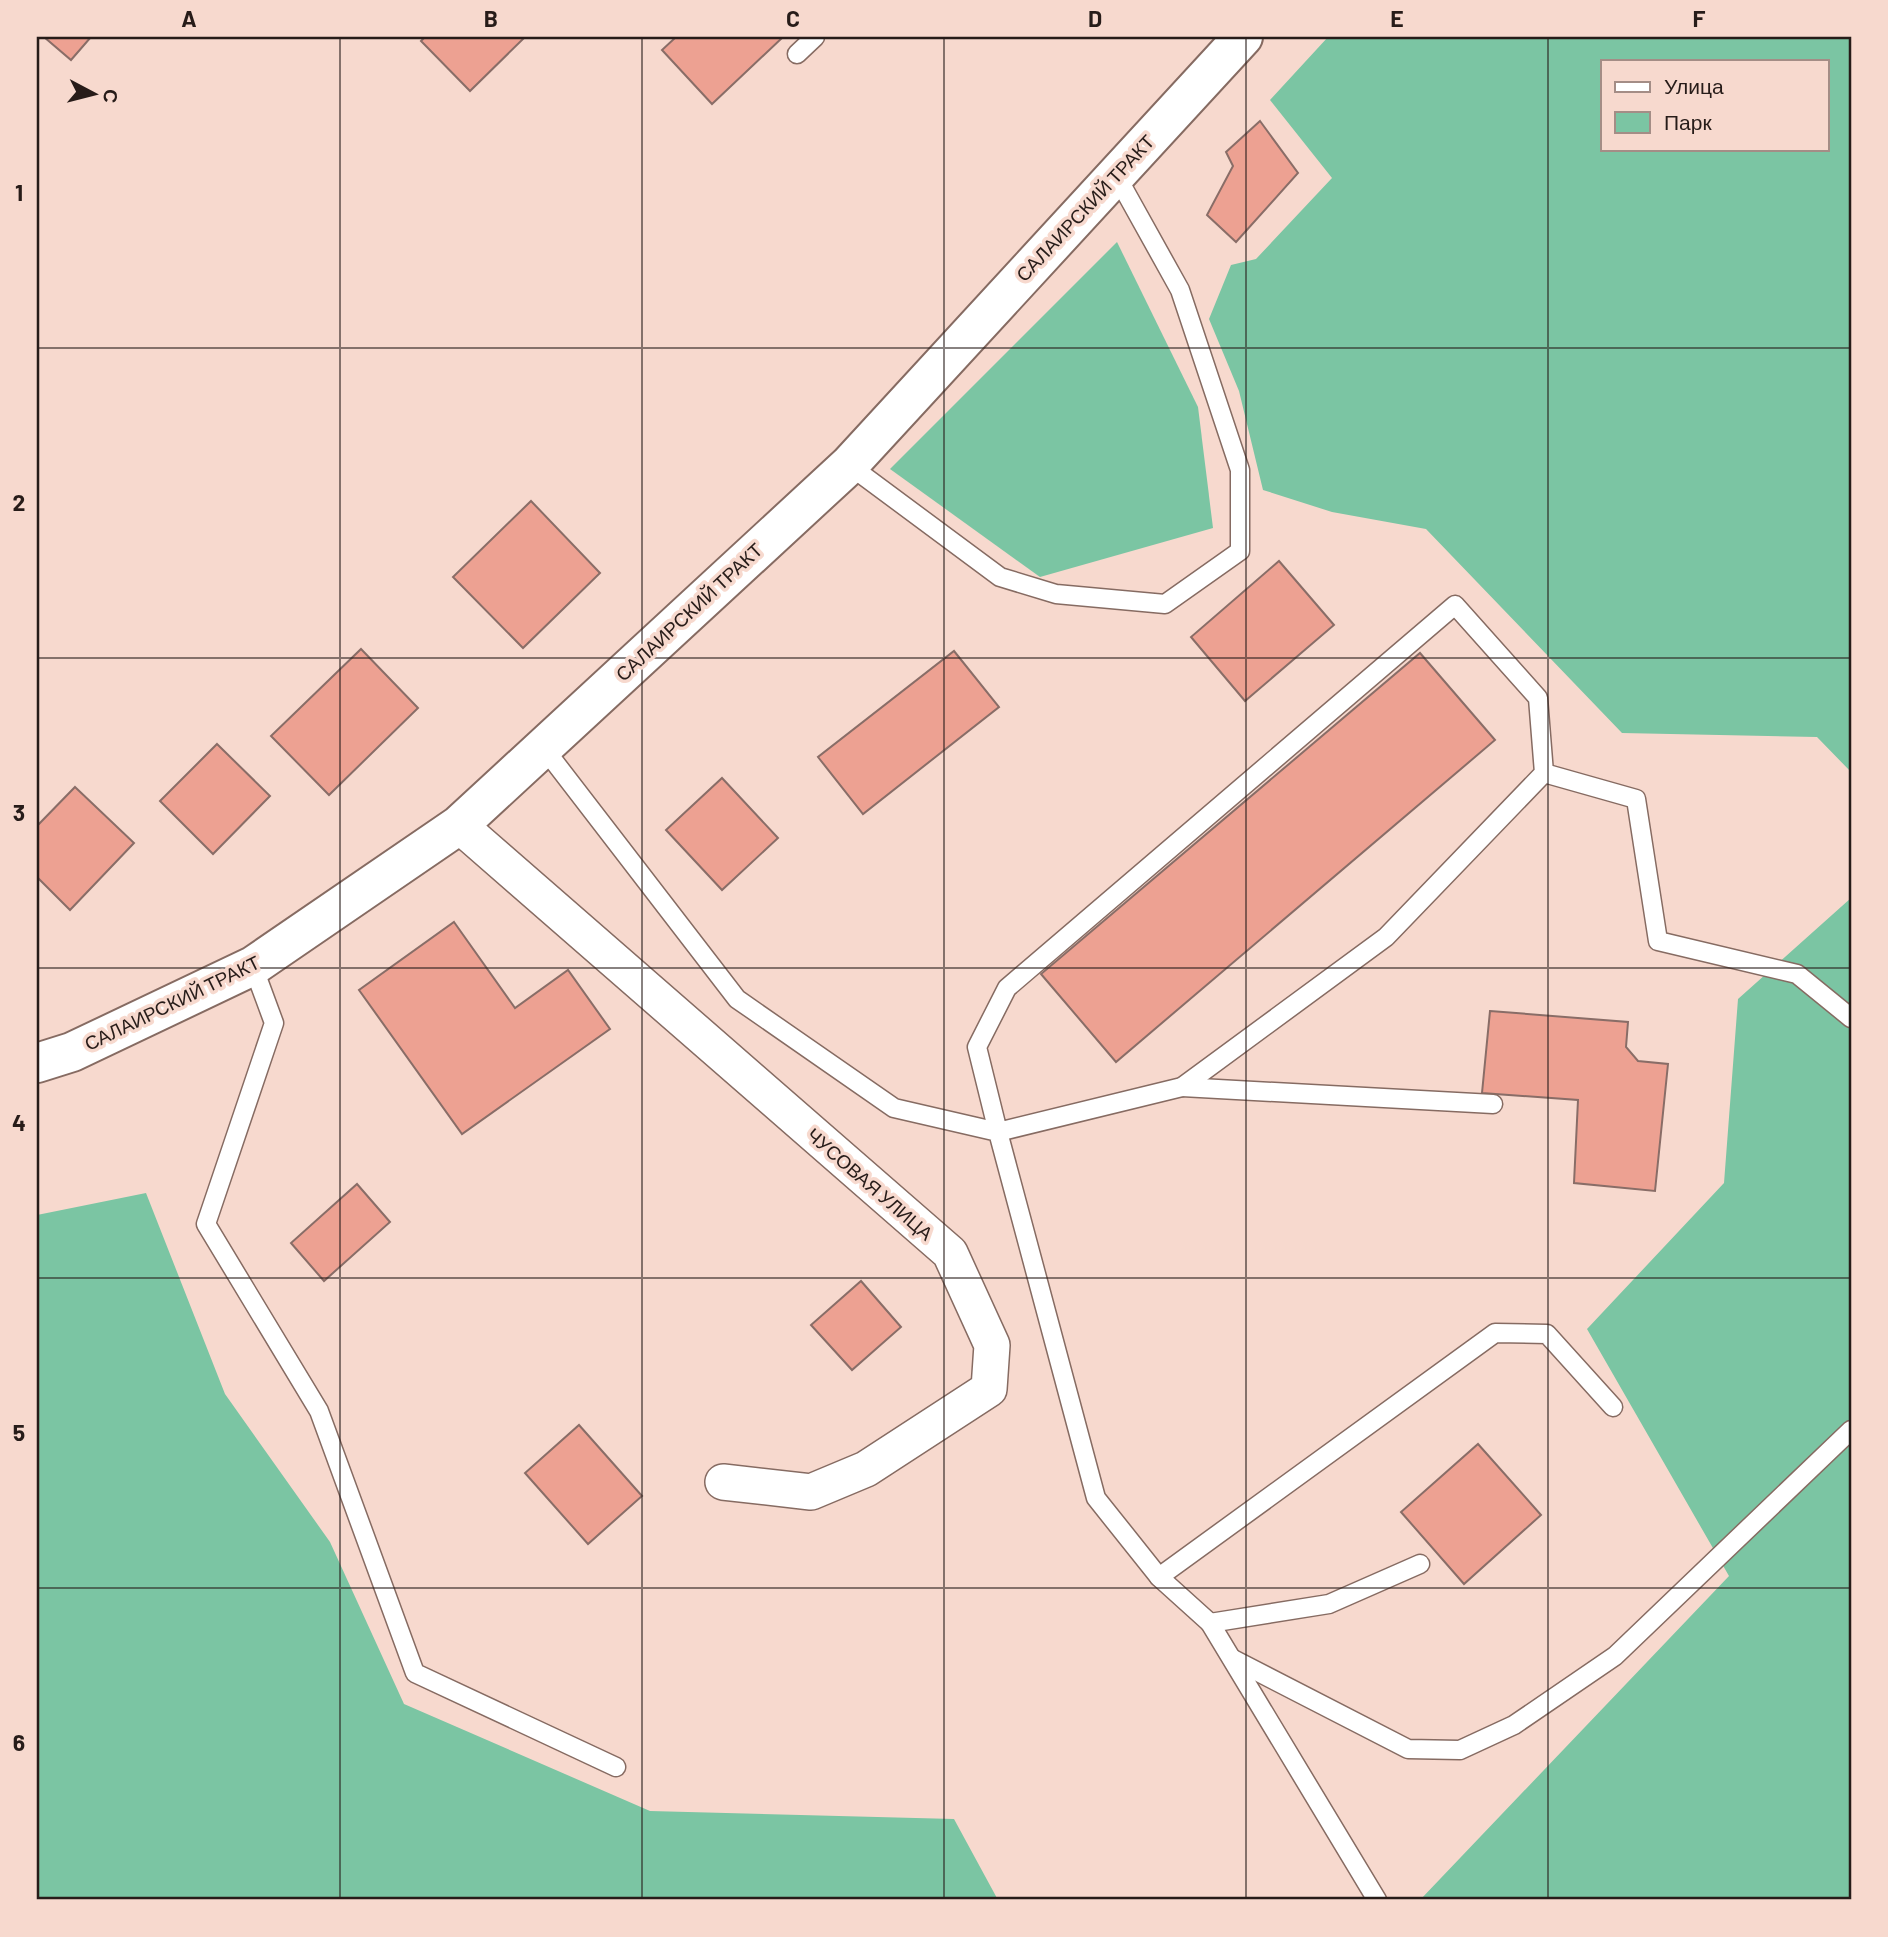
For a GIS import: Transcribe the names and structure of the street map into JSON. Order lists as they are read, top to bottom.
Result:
{
  "streets": {
    "street": ["САЛАИРСКИЙ ТРАКТ", "ЧУСОВАЯ УЛИЦА"]
  },
  "crossings": [
    ["САЛАИРСКИЙ ТРАКТ", "ЧУСОВАЯ УЛИЦА"]
  ],
  "legend": ["Улица", "Парк"],
  "north": "right",
  "grid": {
    "columns": [
      "A",
      "B",
      "C",
      "D",
      "E",
      "F"
    ],
    "rows": [
      "1",
      "2",
      "3",
      "4",
      "5",
      "6"
    ]
  }
}
